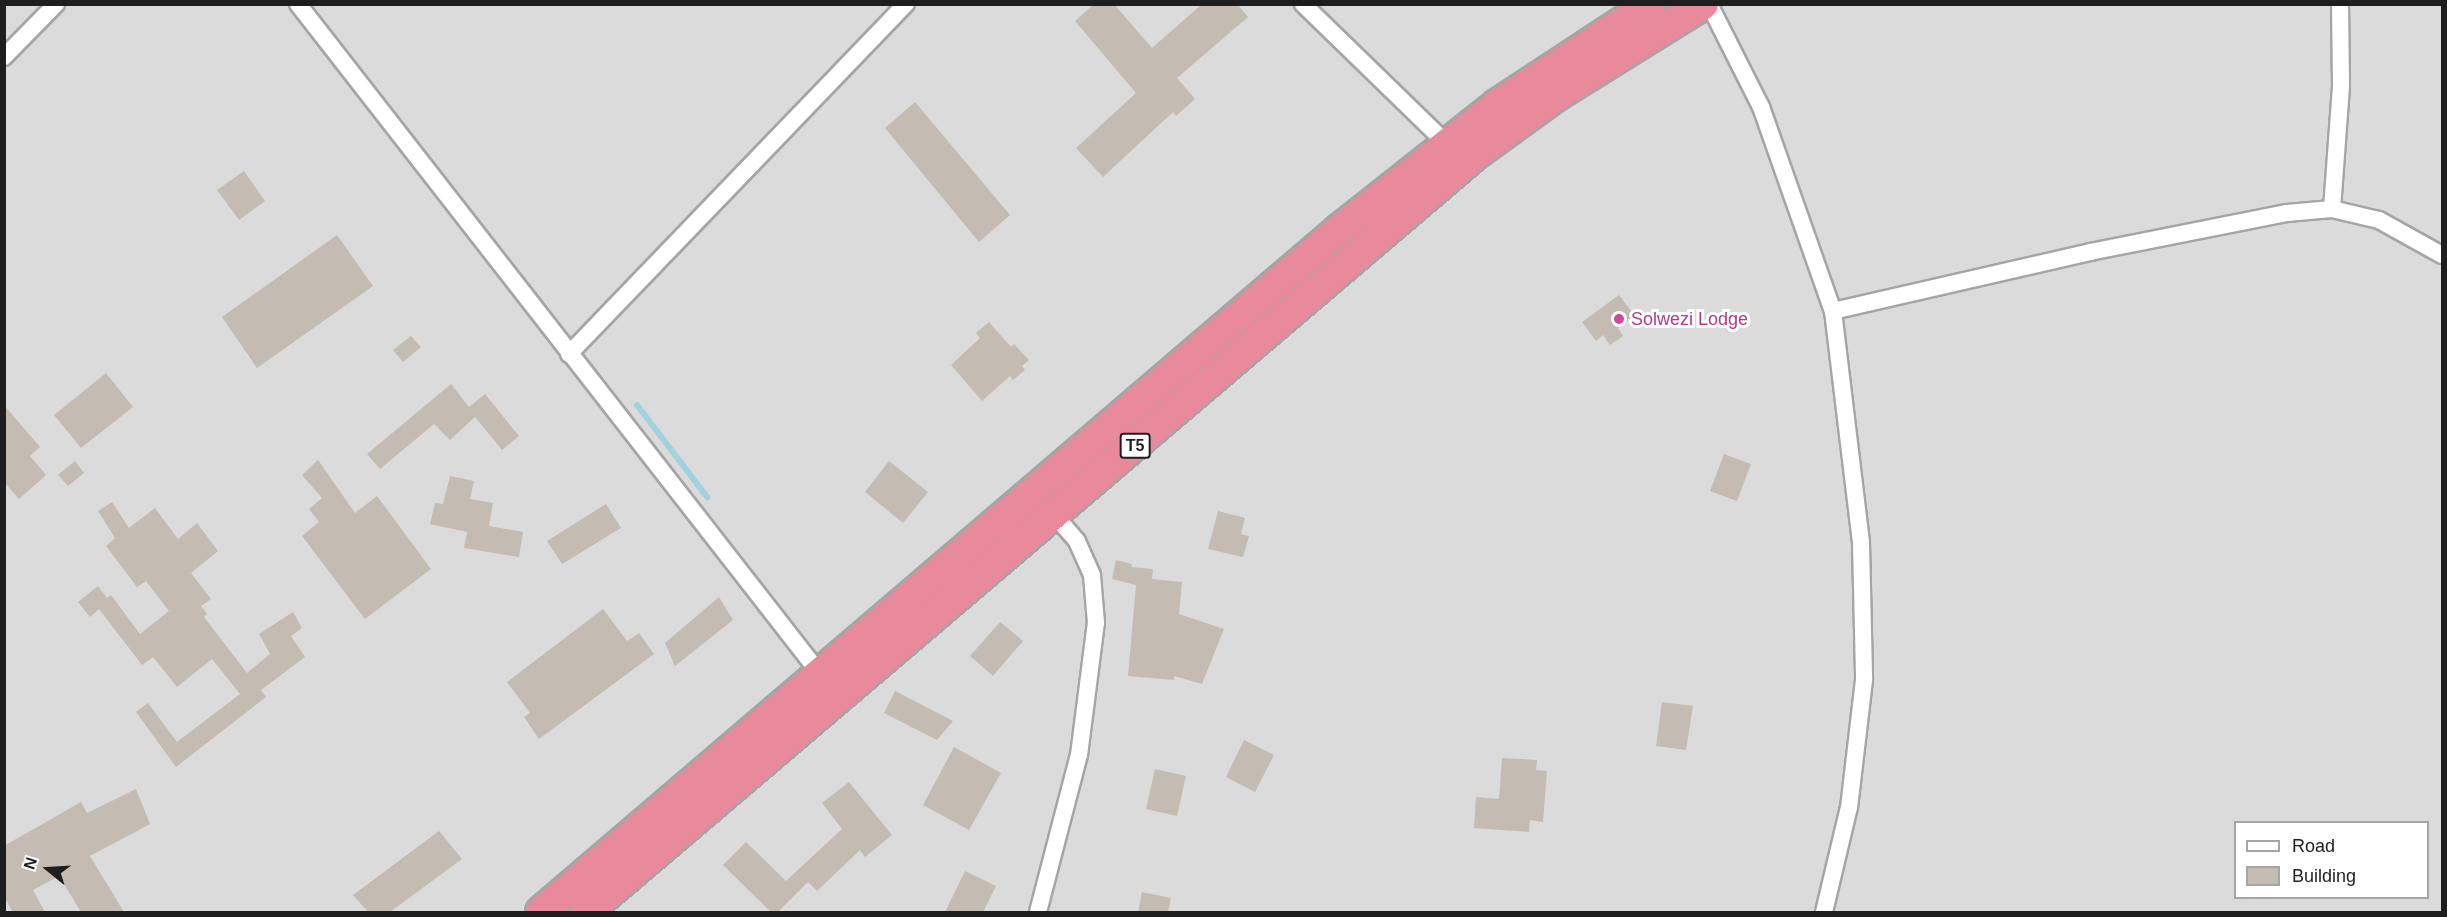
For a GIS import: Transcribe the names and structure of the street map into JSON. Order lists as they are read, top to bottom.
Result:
{
  "streets": {
    "highway": ["T5"]
  },
  "places": ["Solwezi Lodge"],
  "legend": ["Road", "Building"],
  "north": "left"
}
